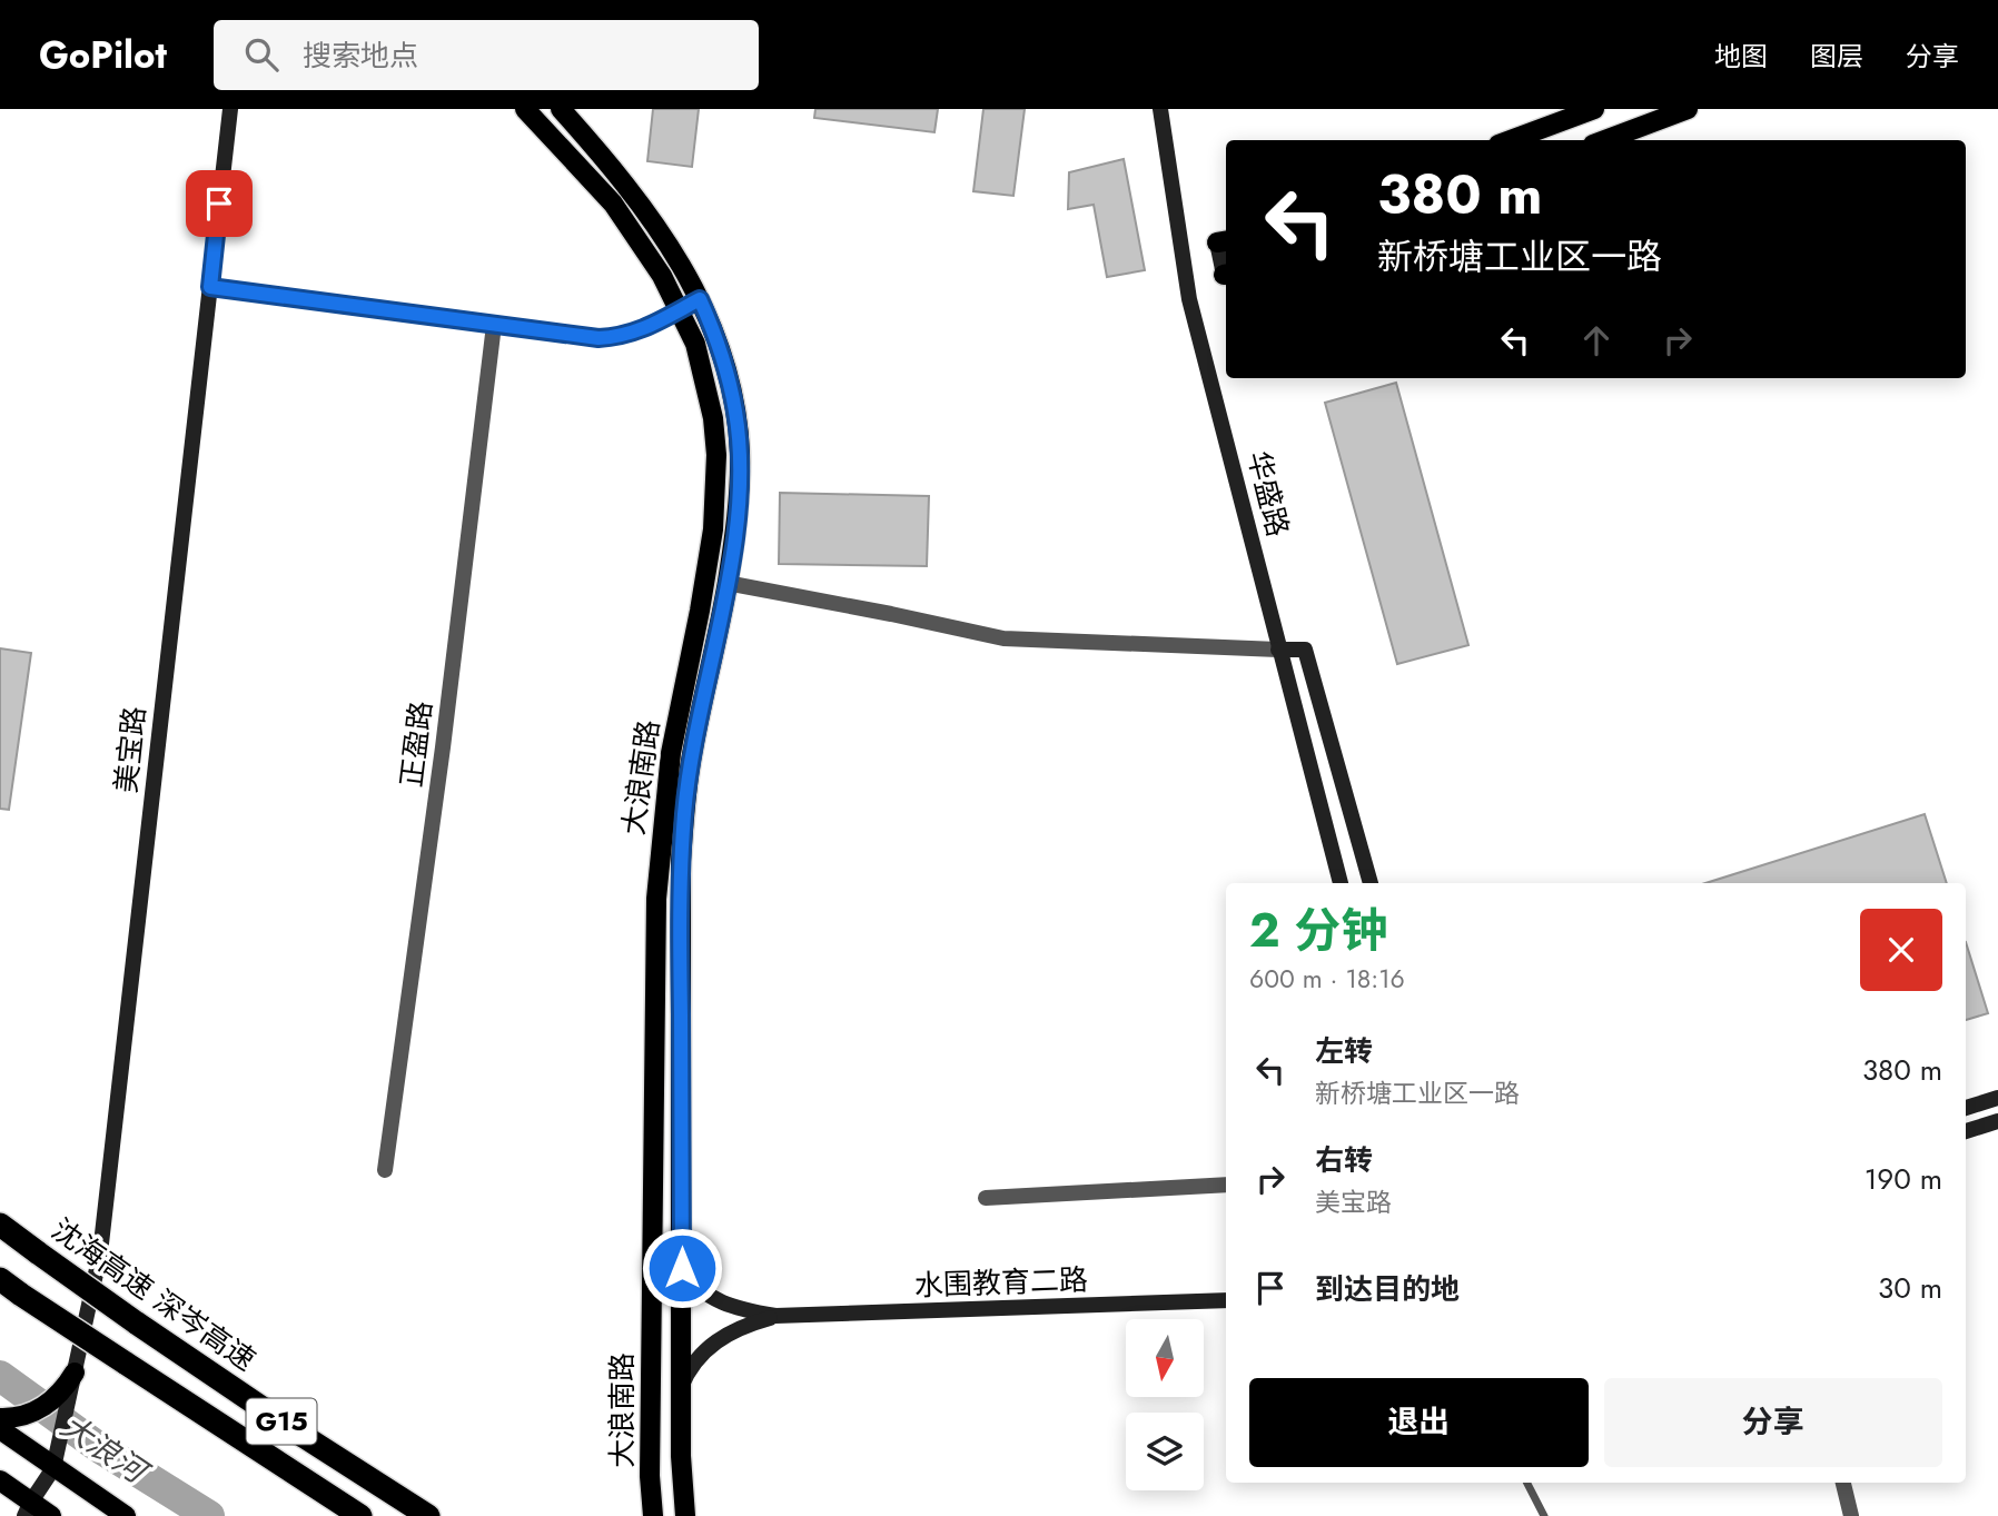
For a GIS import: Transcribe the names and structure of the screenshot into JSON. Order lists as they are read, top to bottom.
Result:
{
  "streets": {
    "highway": ["沈海高速 深岑高速", "G15"],
    "main road": ["大浪南路"],
    "street": [
      "华盛路",
      "正盈路",
      "美宝路",
      "水围教育二路"
    ]
  },
  "water": ["大浪河"],
  "north": "bottom",
  "page": {
    "header": "GoPilot",
    "search": "搜索地点",
    "nav": ["地图", "图层", "分享"],
    "turn": ["380 m", "新桥塘工业区一路"],
    "heading": ["2 分钟", "600 m · 18:16"],
    "list": [
      {
        "name": "左转",
        "note": "新桥塘工业区一路",
        "value": "380 m"
      },
      {
        "name": "右转",
        "note": "美宝路",
        "value": "190 m"
      },
      {
        "name": "到达目的地",
        "value": "30 m"
      }
    ],
    "buttons": ["退出", "分享"]
  }
}
